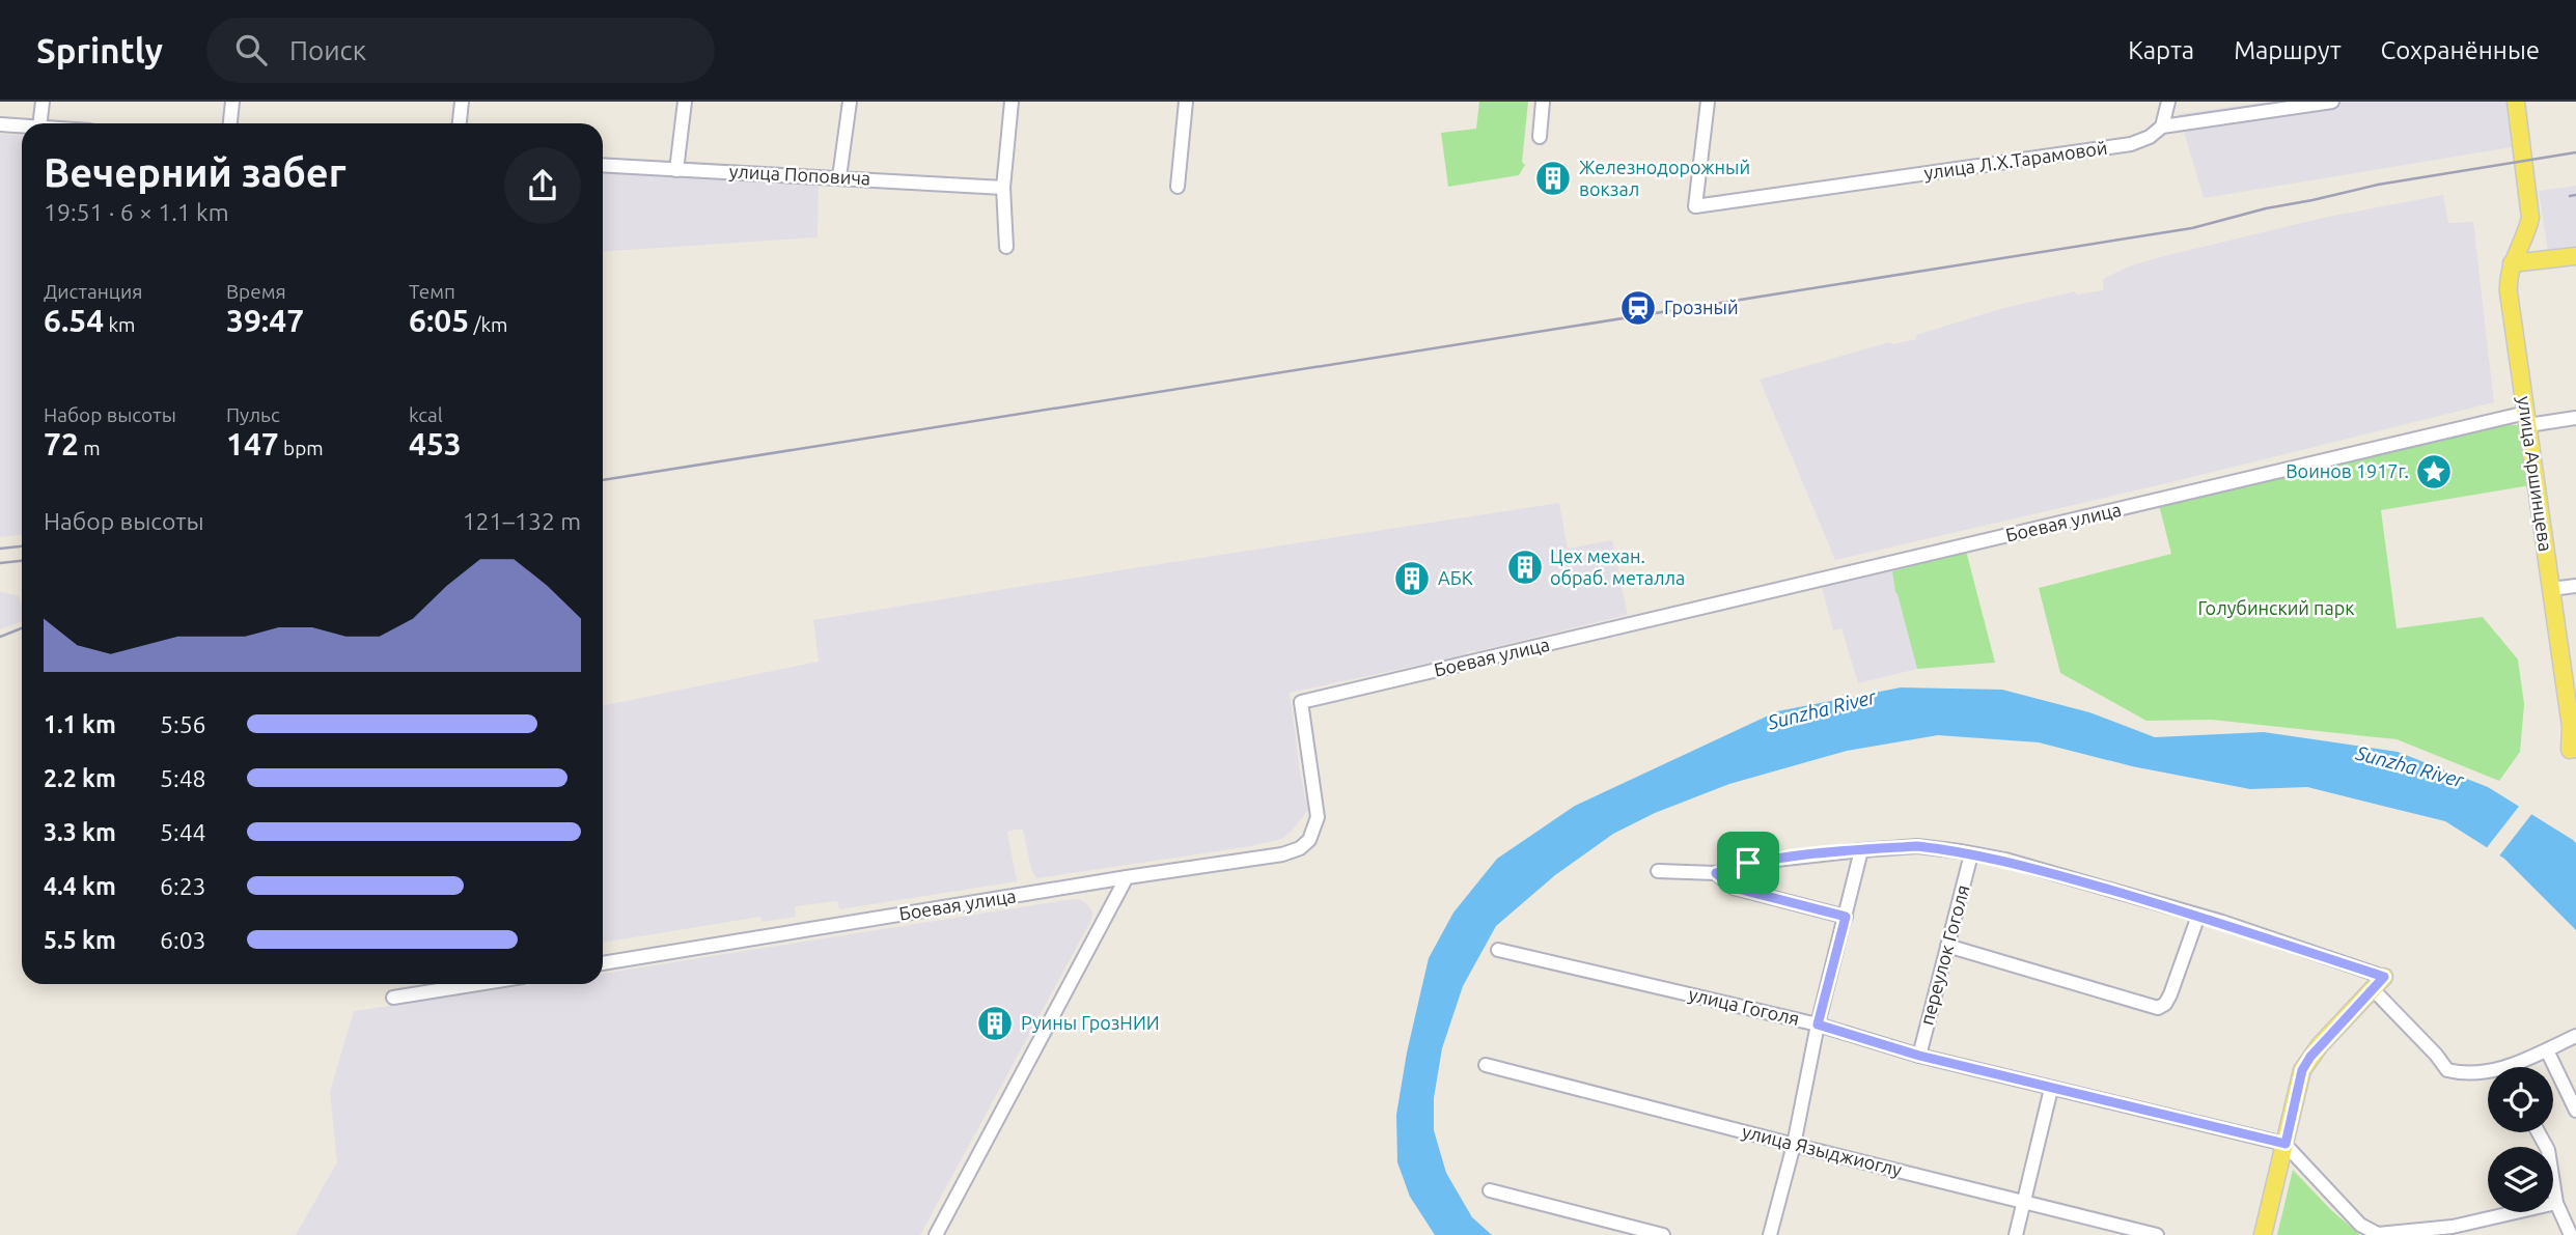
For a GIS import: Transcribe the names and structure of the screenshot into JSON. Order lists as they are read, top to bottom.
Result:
{
  "streets": {
    "main road": ["улица Аршинцева"],
    "street": [
      "улица Л.Х.Тарамовой",
      "улица Поповича",
      "Боевая улица",
      "переулок Гоголя",
      "улица Гоголя",
      "улица Языджиоглу"
    ]
  },
  "crossings": [
    ["улица Аршинцева", "Боевая улица"],
    ["переулок Гоголя", "улица Гоголя"]
  ],
  "water": ["Sunzha River"],
  "parks": ["Голубинский парк"],
  "places": {
    "building": [
      "Железнодорожный вокзал",
      "Цех механ. обраб. металла",
      "АБК",
      "Руины ГрозНИИ"
    ],
    "station": ["Грозный"],
    "place": ["Воинов 1917г."]
  },
  "page": {
    "header": "Sprintly",
    "search": "Поиск",
    "nav": ["Карта", "Маршрут", "Сохранённые"],
    "heading": ["Вечерний забег", "19:51 · 6 × 1.1 km"],
    "stats": [
      ["Дистанция", "6.54 km"],
      ["Время", "39:47"],
      ["Темп", "6:05 /km"],
      ["Набор высоты", "72 m"],
      ["Пульс", "147 bpm"],
      ["kcal", "453"]
    ],
    "chart": ["Набор высоты", "121–132 m"],
    "list": [
      {
        "name": "1.1 km",
        "note": "5:56"
      },
      {
        "name": "2.2 km",
        "note": "5:48"
      },
      {
        "name": "3.3 km",
        "note": "5:44"
      },
      {
        "name": "4.4 km",
        "note": "6:23"
      },
      {
        "name": "5.5 km",
        "note": "6:03"
      }
    ]
  }
}
